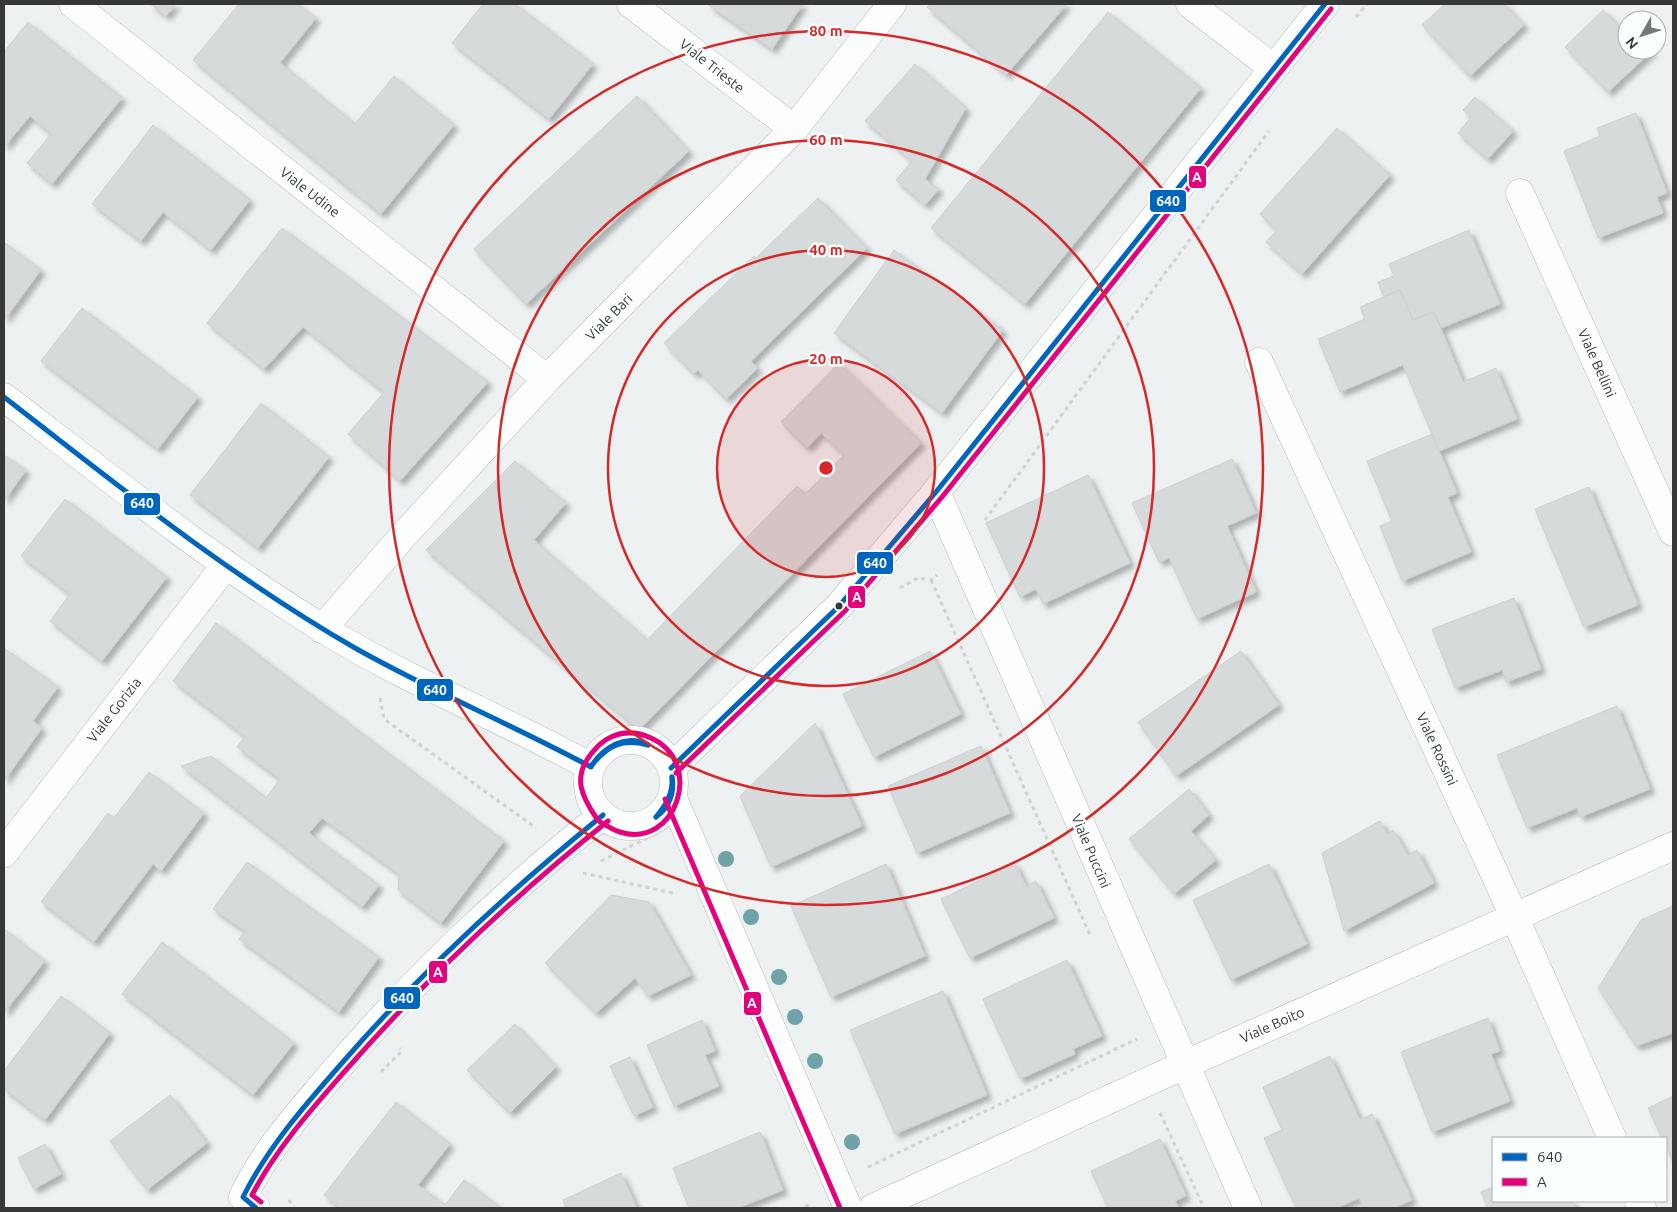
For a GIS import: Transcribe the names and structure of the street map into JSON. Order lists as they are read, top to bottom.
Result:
{
  "streets": {
    "street": [
      "Viale Trieste",
      "Viale Udine",
      "Viale Bari",
      "Viale Bellini",
      "Viale Gorizia",
      "Viale Rossini",
      "Viale Puccini",
      "Viale Boito"
    ]
  },
  "crossings": [
    ["Viale Trieste", "Viale Bari"],
    ["Viale Udine", "Viale Bari"],
    ["Viale Rossini", "Viale Boito"],
    ["Viale Puccini", "Viale Boito"]
  ],
  "lines": ["transit line 640", "transit line A"],
  "legend": ["640", "A"],
  "north": "bottom left",
  "rings": [
    "80 m",
    "60 m",
    "40 m",
    "20 m"
  ]
}
